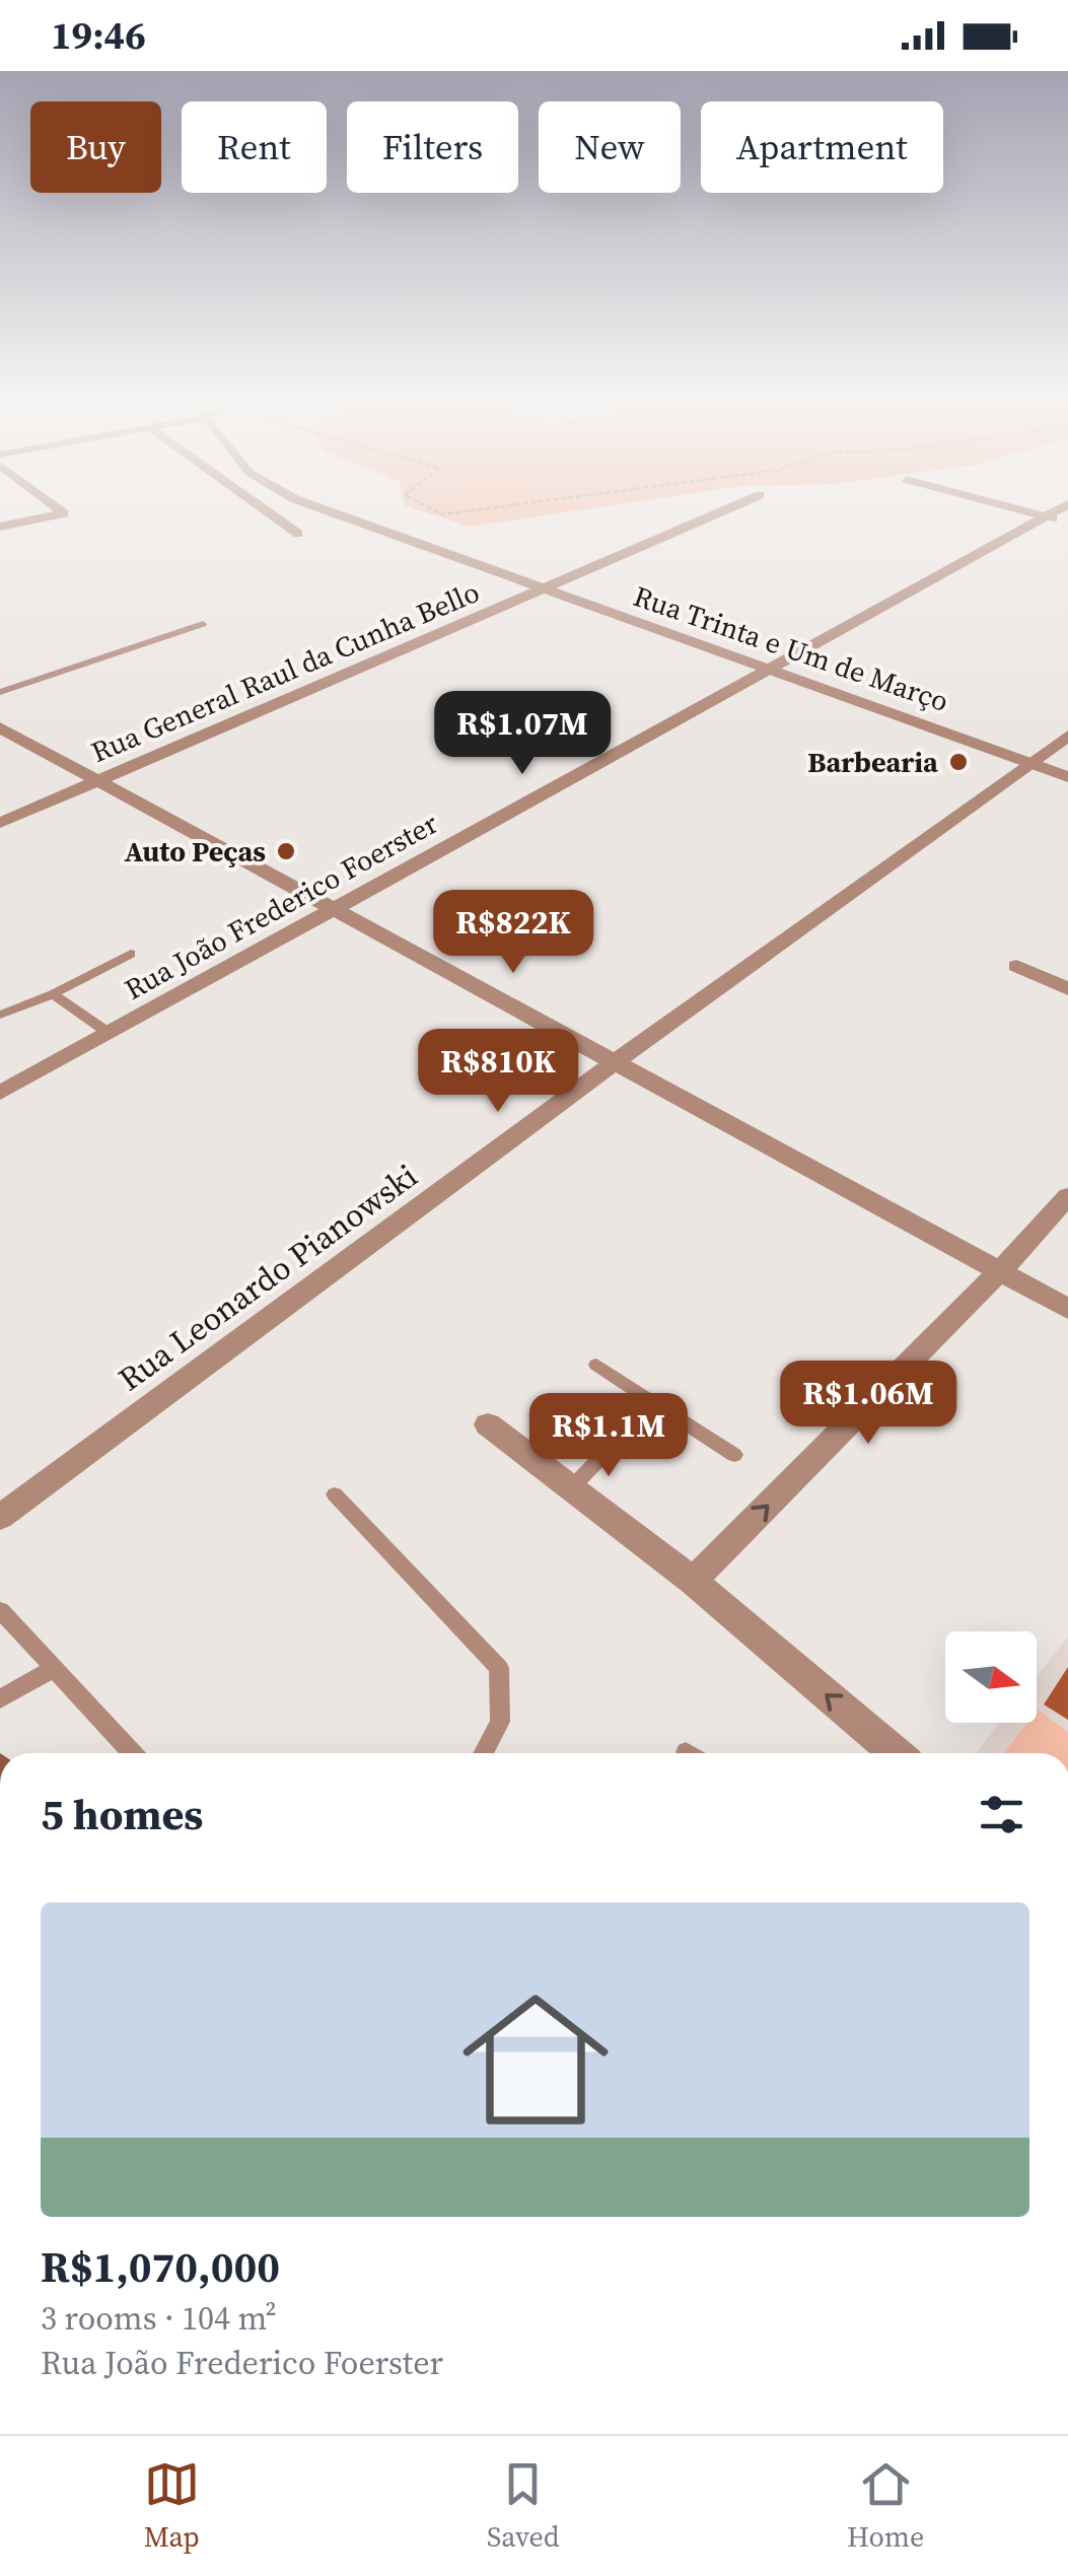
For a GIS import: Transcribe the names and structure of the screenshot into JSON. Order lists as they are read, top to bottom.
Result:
{
  "streets": {
    "street": [
      "Rua Trinta e Um de Março",
      "Rua General Raul da Cunha Bello",
      "Rua João Frederico Foerster",
      "Rua Leonardo Pianowski"
    ]
  },
  "crossings": [
    ["Rua Trinta e Um de Março", "Rua General Raul da Cunha Bello"],
    ["Rua Trinta e Um de Março", "Rua João Frederico Foerster"],
    ["Rua Trinta e Um de Março", "Rua Leonardo Pianowski"]
  ],
  "places": ["Barbearia", "Auto Peças"],
  "north": "right",
  "page": {
    "status": "19:46",
    "chip": [
      "Buy",
      "Rent",
      "Filters",
      "New",
      "Apartment"
    ],
    "price": [
      "R$1.07M",
      "R$822K",
      "R$810K",
      "R$1.06M",
      "R$1.1M"
    ],
    "heading": "5 homes",
    "list": [
      {
        "name": "R$1,070,000",
        "note": "3 rooms · 104 m² · Rua João Frederico Foerster"
      }
    ],
    "tabs": ["Map", "Saved", "Home"]
  }
}
